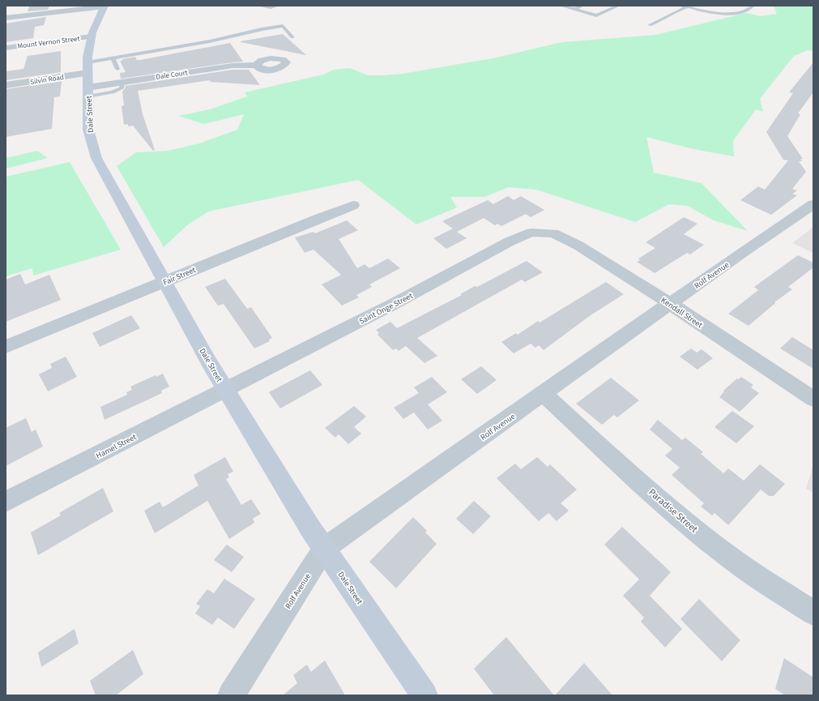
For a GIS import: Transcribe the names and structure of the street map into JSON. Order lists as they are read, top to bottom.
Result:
{
  "streets": {
    "street": [
      "Mount Vernon Street",
      "Dale Court",
      "Silvin Road",
      "Dale Street",
      "Rolf Avenue",
      "Fair Street",
      "Saint Onge Street",
      "Kendall Street",
      "Hamel Street",
      "Paradise Street"
    ]
  },
  "crossings": [
    ["Mount Vernon Street", "Dale Street"],
    ["Dale Court", "Silvin Road"],
    ["Dale Court", "Dale Street"],
    ["Silvin Road", "Dale Street"],
    ["Dale Street", "Rolf Avenue"],
    ["Dale Street", "Fair Street"],
    ["Dale Street", "Saint Onge Street"],
    ["Dale Street", "Hamel Street"],
    ["Rolf Avenue", "Kendall Street"],
    ["Rolf Avenue", "Paradise Street"],
    ["Saint Onge Street", "Kendall Street"],
    ["Saint Onge Street", "Hamel Street"]
  ]
}
